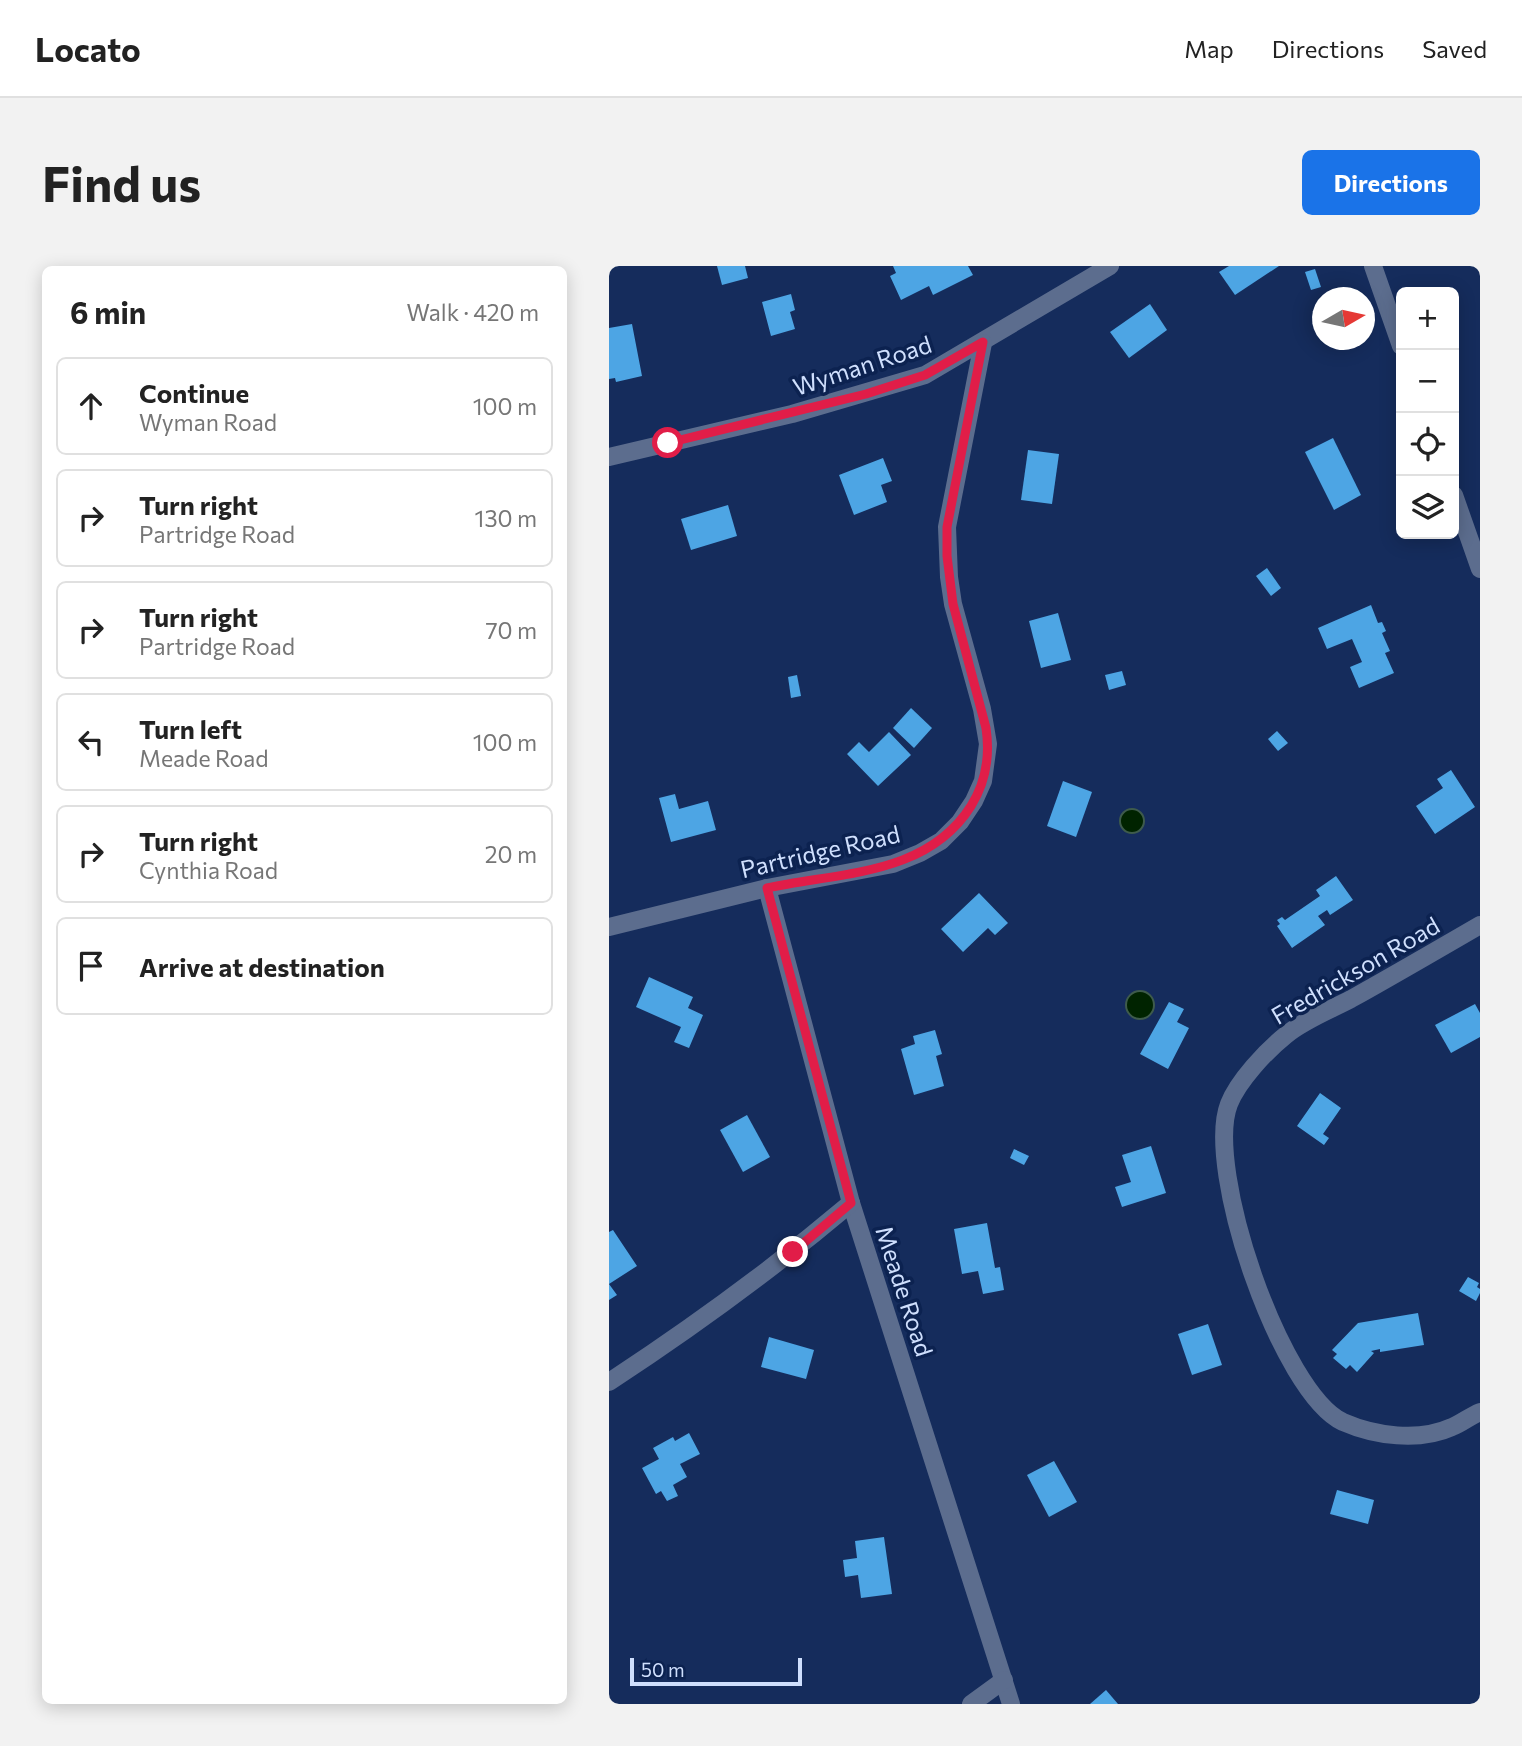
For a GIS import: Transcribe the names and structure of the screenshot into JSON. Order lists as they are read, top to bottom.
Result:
{
  "streets": {
    "street": [
      "Wyman Road",
      "Partridge Road",
      "Fredrickson Road",
      "Meade Road"
    ]
  },
  "crossings": [
    ["Wyman Road", "Partridge Road"],
    ["Partridge Road", "Meade Road"]
  ],
  "scale_bar": "50 m",
  "north": "right",
  "page": {
    "header": "Locato",
    "nav": ["Map", "Directions", "Saved"],
    "buttons": "Directions",
    "title": "Find us",
    "heading": ["6 min", "Walk · 420 m"],
    "map_buttons": ["+", "−"],
    "list": [
      ["Continue", "Wyman Road", "100 m"],
      ["Turn right", "Partridge Road", "130 m"],
      ["Turn right", "Partridge Road", "70 m"],
      ["Turn left", "Meade Road", "100 m"],
      ["Turn right", "Cynthia Road", "20 m"],
      "Arrive at destination"
    ],
    "scale": "50 m"
  }
}
